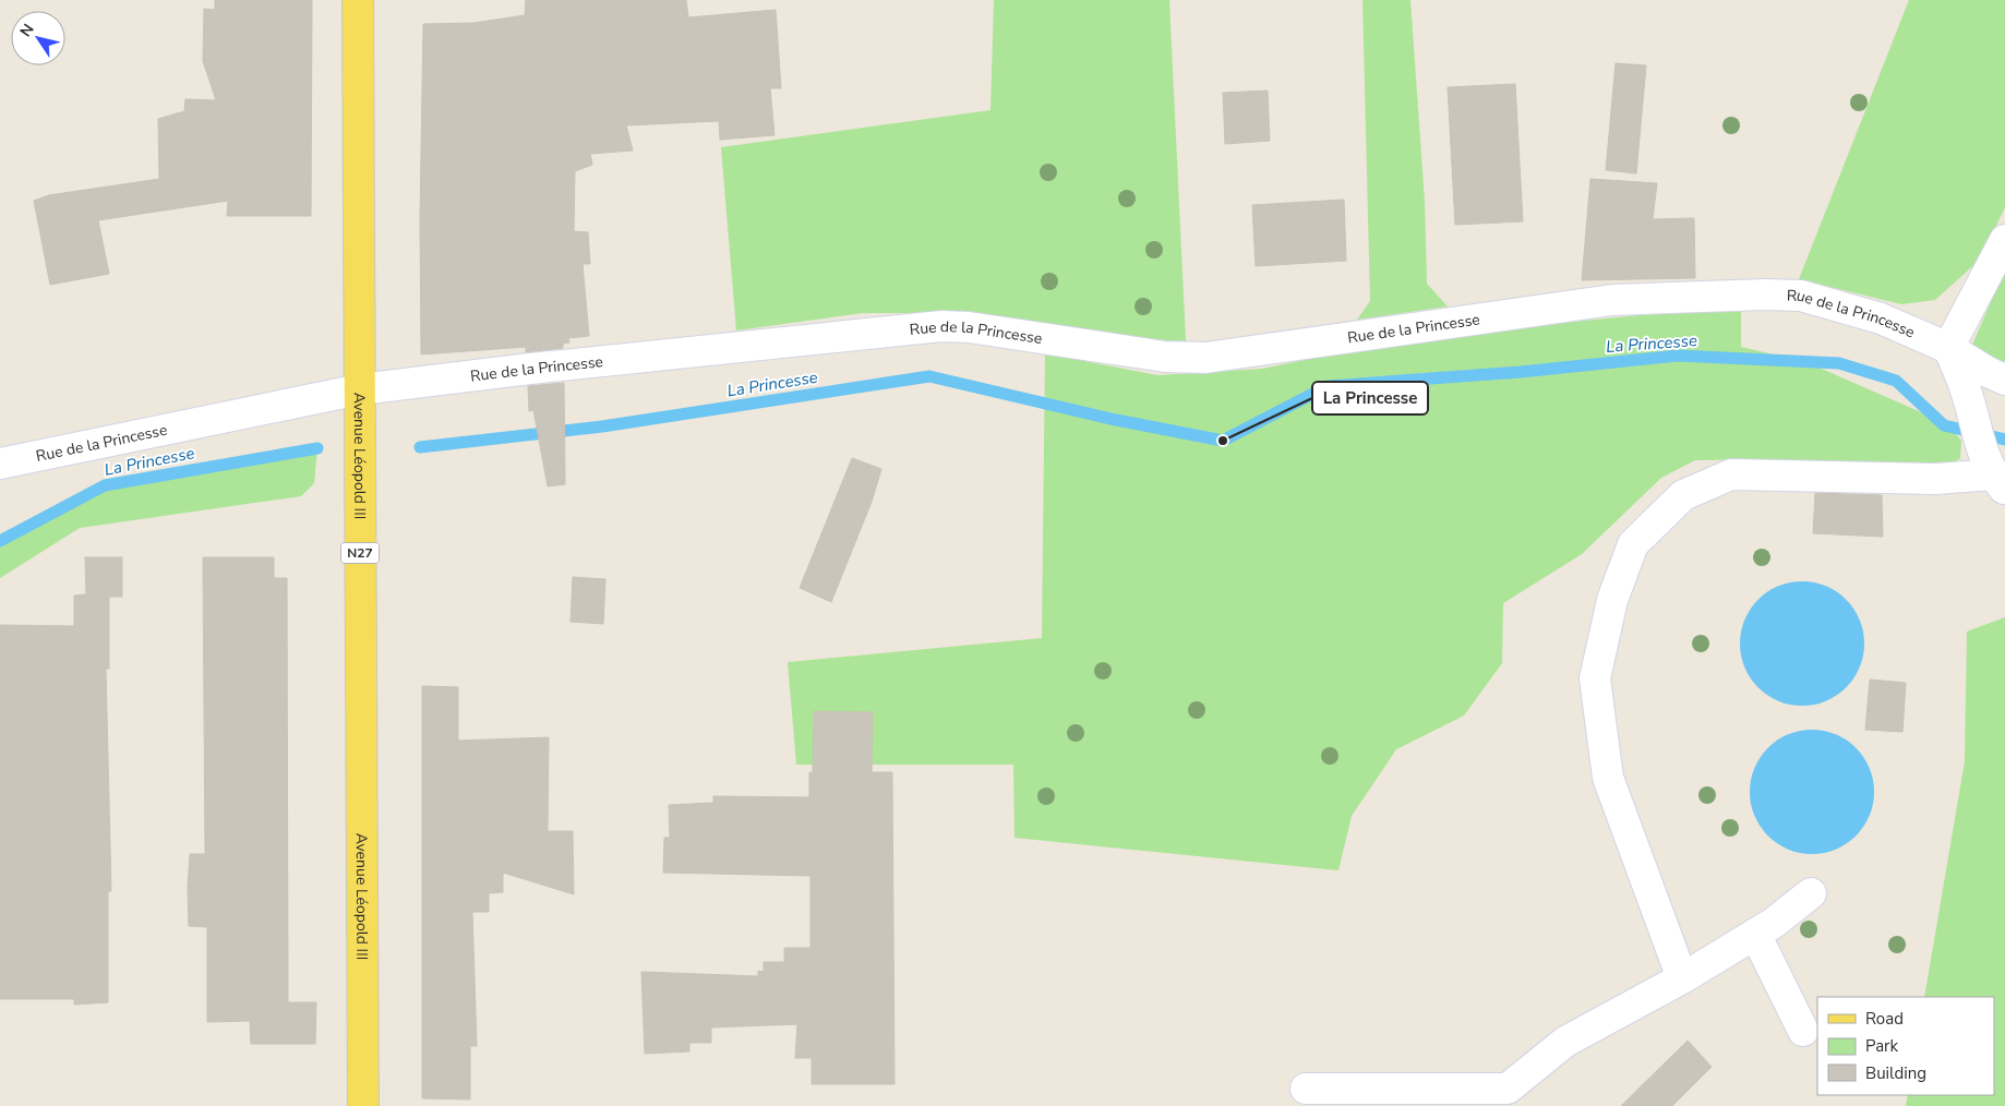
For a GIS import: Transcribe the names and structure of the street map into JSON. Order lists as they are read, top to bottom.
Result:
{
  "streets": {
    "main road": ["Avenue Léopold III", "N27"],
    "street": ["Rue de la Princesse"]
  },
  "crossings": [
    ["Rue de la Princesse", "Avenue Léopold III"]
  ],
  "water": ["La Princesse"],
  "places": ["La Princesse"],
  "legend": ["Road", "Park", "Building"],
  "north": "top left"
}
